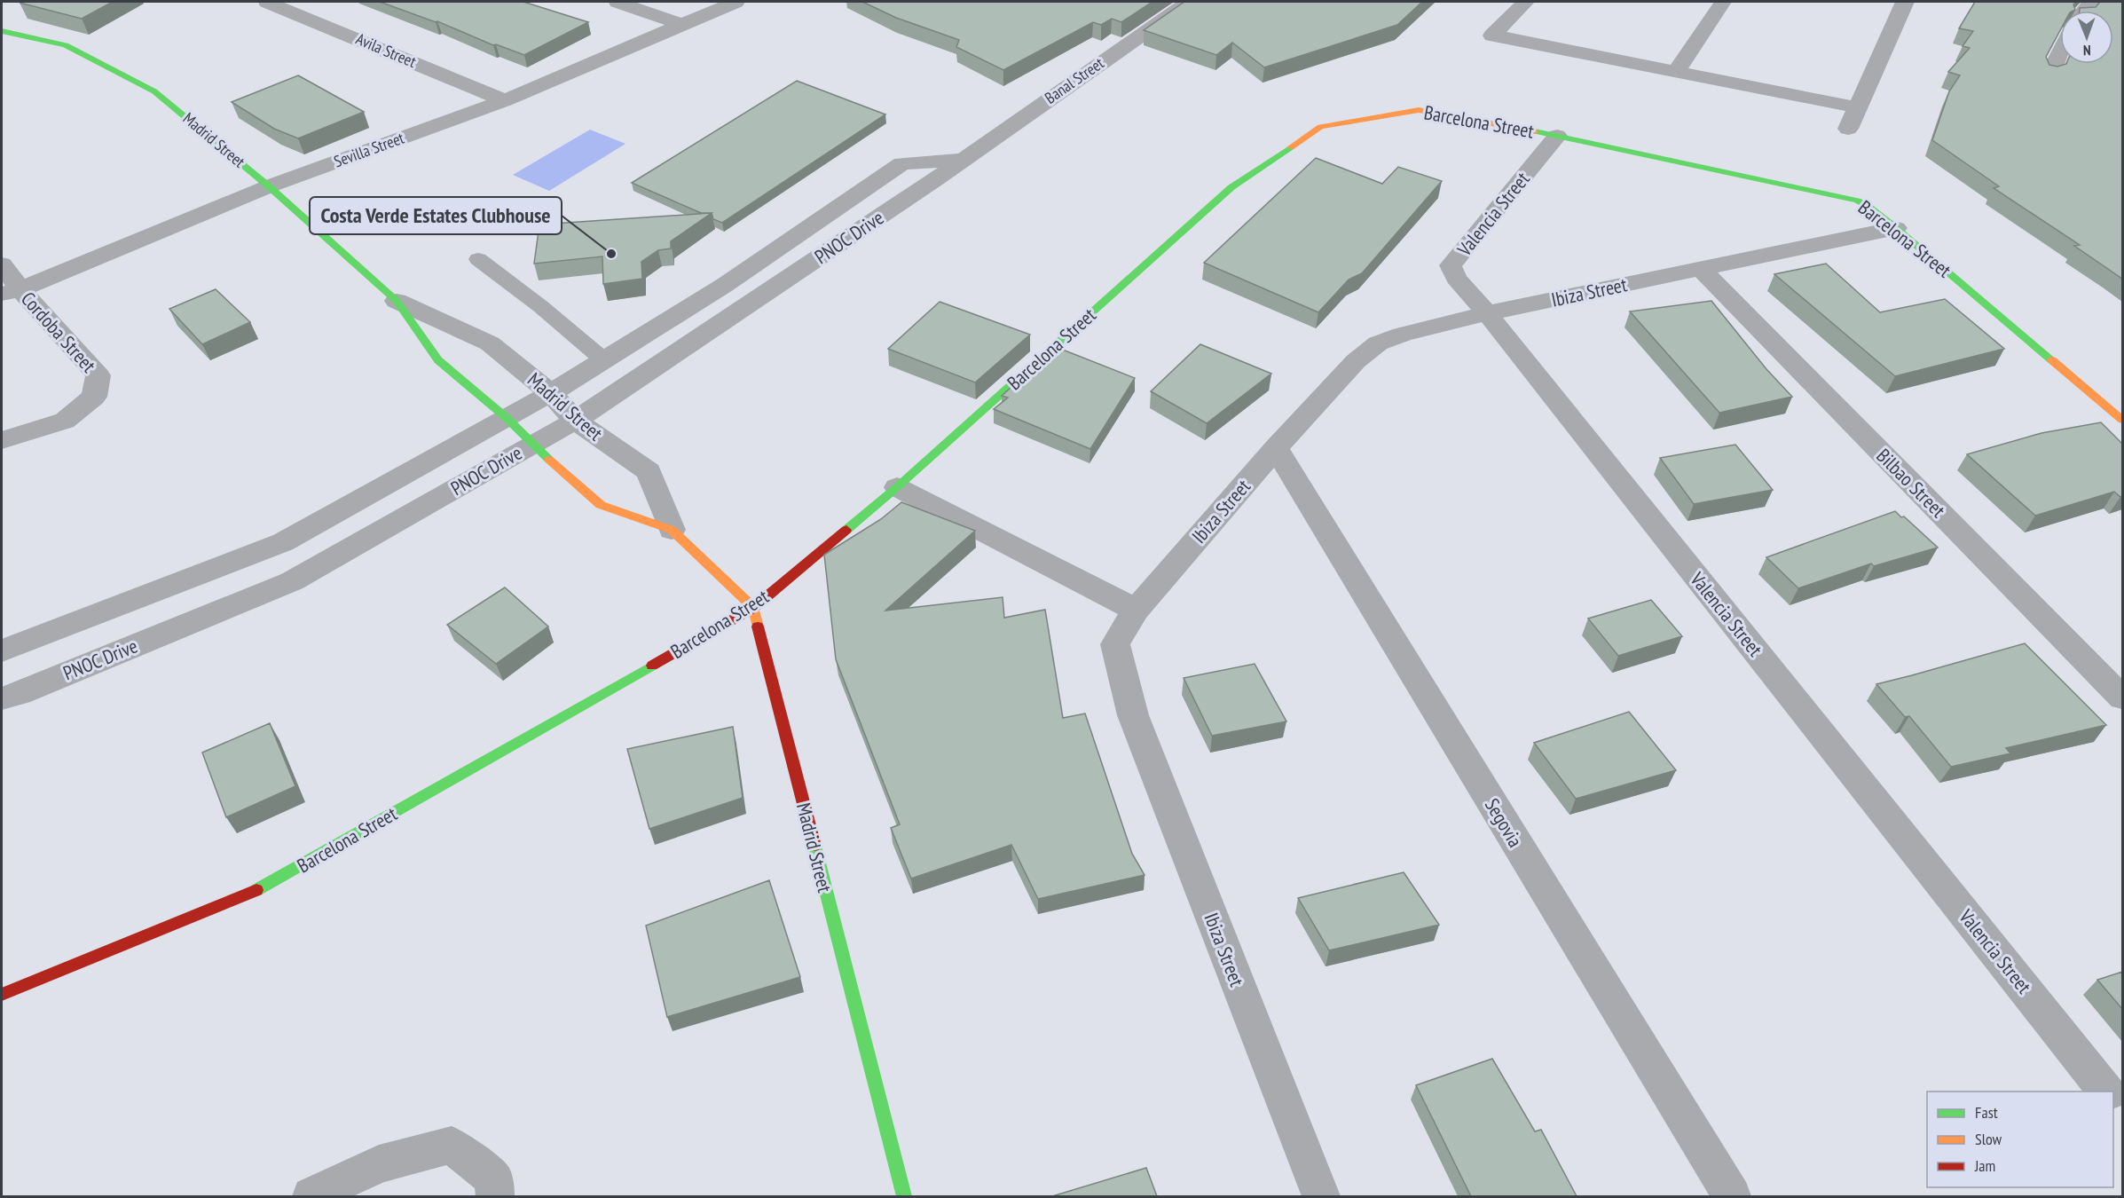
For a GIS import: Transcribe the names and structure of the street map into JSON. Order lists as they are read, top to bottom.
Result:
{
  "streets": {
    "street": [
      "Avila Street",
      "Banal Street",
      "Barcelona Street",
      "Madrid Street",
      "Sevilla Street",
      "Valencia Street",
      "PNOC Drive",
      "Ibiza Street",
      "Cordoba Street",
      "Bilbao Street",
      "Segovia"
    ]
  },
  "crossings": [
    ["Avila Street", "Sevilla Street"],
    ["Banal Street", "PNOC Drive"],
    ["Barcelona Street", "Madrid Street"],
    ["Barcelona Street", "Valencia Street"],
    ["Barcelona Street", "Ibiza Street"],
    ["Madrid Street", "Sevilla Street"],
    ["Madrid Street", "PNOC Drive"],
    ["Sevilla Street", "Cordoba Street"],
    ["Valencia Street", "Ibiza Street"],
    ["Ibiza Street", "Bilbao Street"],
    ["Ibiza Street", "Segovia"]
  ],
  "places": ["Costa Verde Estates Clubhouse"],
  "legend": ["Fast", "Slow", "Jam"],
  "north": "bottom"
}
